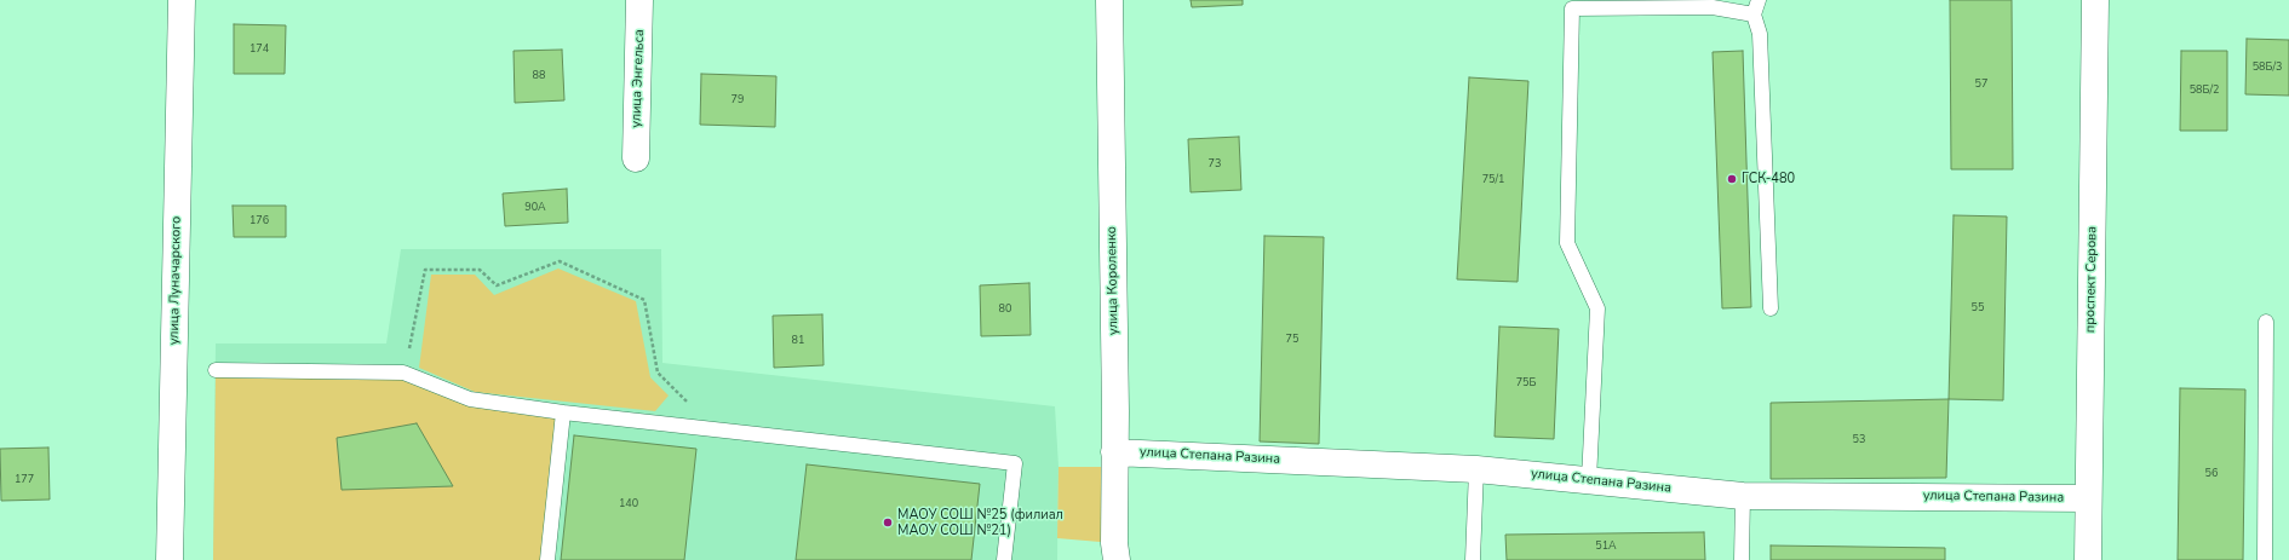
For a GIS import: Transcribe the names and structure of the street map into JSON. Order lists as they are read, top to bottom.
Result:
{
  "streets": {
    "street": [
      "улица Энгельса",
      "проспект Серова",
      "улица Луначарского",
      "улица Короленко",
      "улица Степана Разина"
    ]
  },
  "crossings": [
    ["проспект Серова", "улица Степана Разина"],
    ["улица Короленко", "улица Степана Разина"]
  ],
  "places": ["ГСК-480", "МАОУ СОШ №25 (филиал МАОУ СОШ №21)"],
  "house_numbers": [
    "174",
    "58Б/3",
    "88",
    "57",
    "58Б/2",
    "79",
    "73",
    "75/1",
    "90А",
    "176",
    "55",
    "80",
    "75",
    "81",
    "75Б",
    "53",
    "56",
    "177",
    "140",
    "51А"
  ]
}
